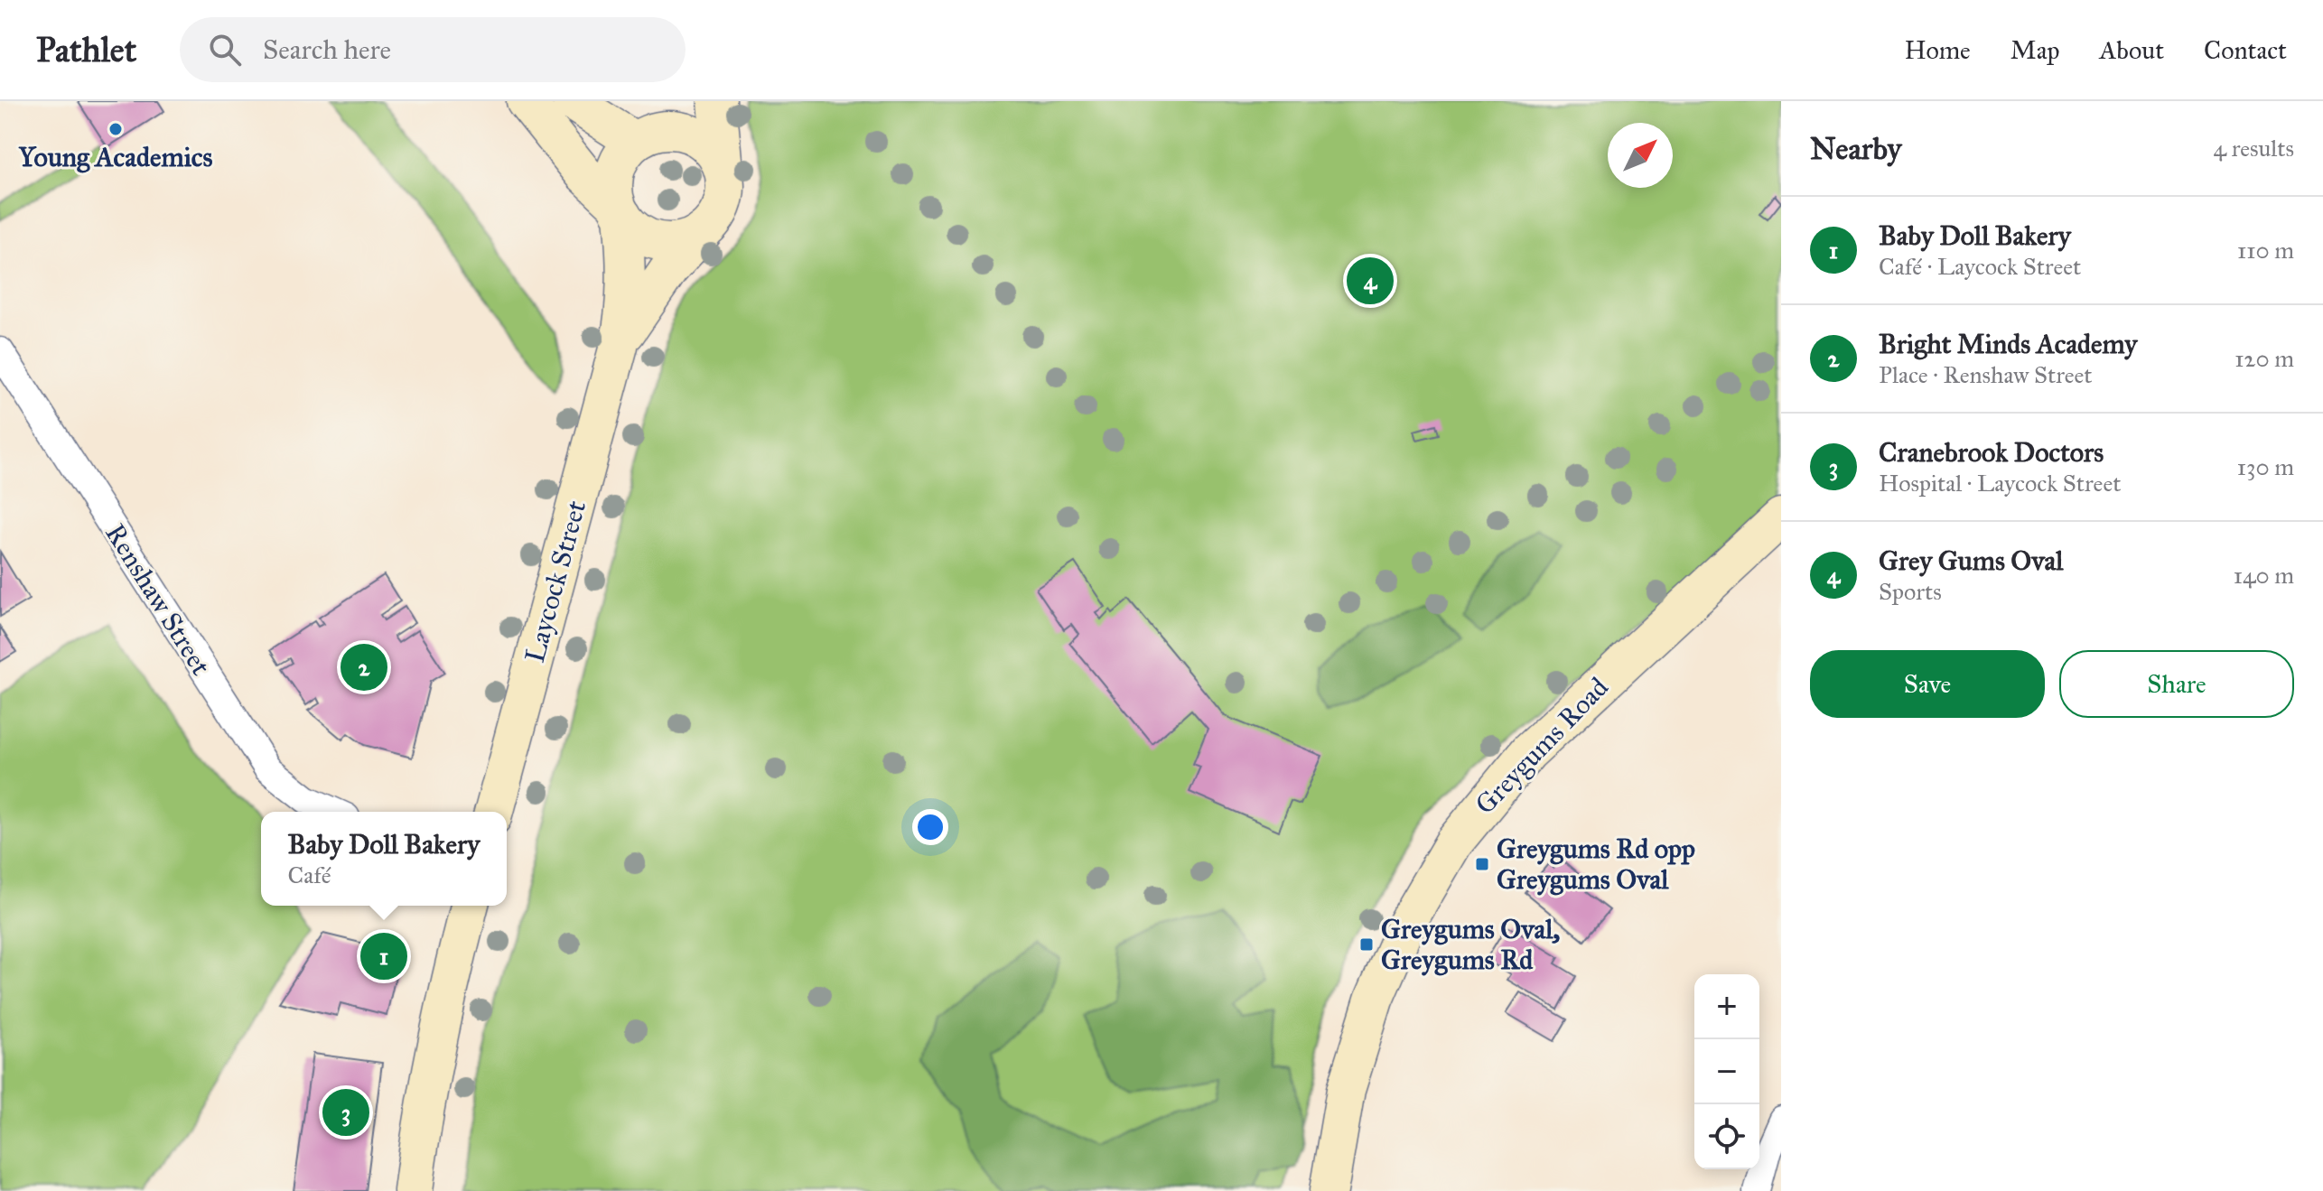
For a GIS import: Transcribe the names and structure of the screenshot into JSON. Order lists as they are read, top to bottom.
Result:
{
  "streets": {
    "street": ["Laycock Street", "Renshaw Street", "Greygums Road"]
  },
  "places": {
    "other": ["Young Academics"],
    "transit": ["Greygums Rd opp Greygums Oval", "Greygums Oval, Greygums Rd"]
  },
  "north": "top right",
  "page": {
    "header": "Pathlet",
    "search": "Search here",
    "nav": [
      "Home",
      "Map",
      "About",
      "Contact"
    ],
    "heading": ["Nearby", "4 results"],
    "list": [
      {
        "mark": "1",
        "name": "Baby Doll Bakery",
        "note": "Café · Laycock Street",
        "value": "110 m"
      },
      {
        "mark": "2",
        "name": "Bright Minds Academy",
        "note": "Place · Renshaw Street",
        "value": "120 m"
      },
      {
        "mark": "3",
        "name": "Cranebrook Doctors",
        "note": "Hospital · Laycock Street",
        "value": "130 m"
      },
      {
        "mark": "4",
        "name": "Grey Gums Oval",
        "note": "Sports",
        "value": "140 m"
      }
    ],
    "pins": [
      "4",
      "2",
      "1",
      "3"
    ],
    "buttons": ["Save", "Share"],
    "popup": ["Baby Doll Bakery", "Café"],
    "map_buttons": ["+", "−"]
  }
}
